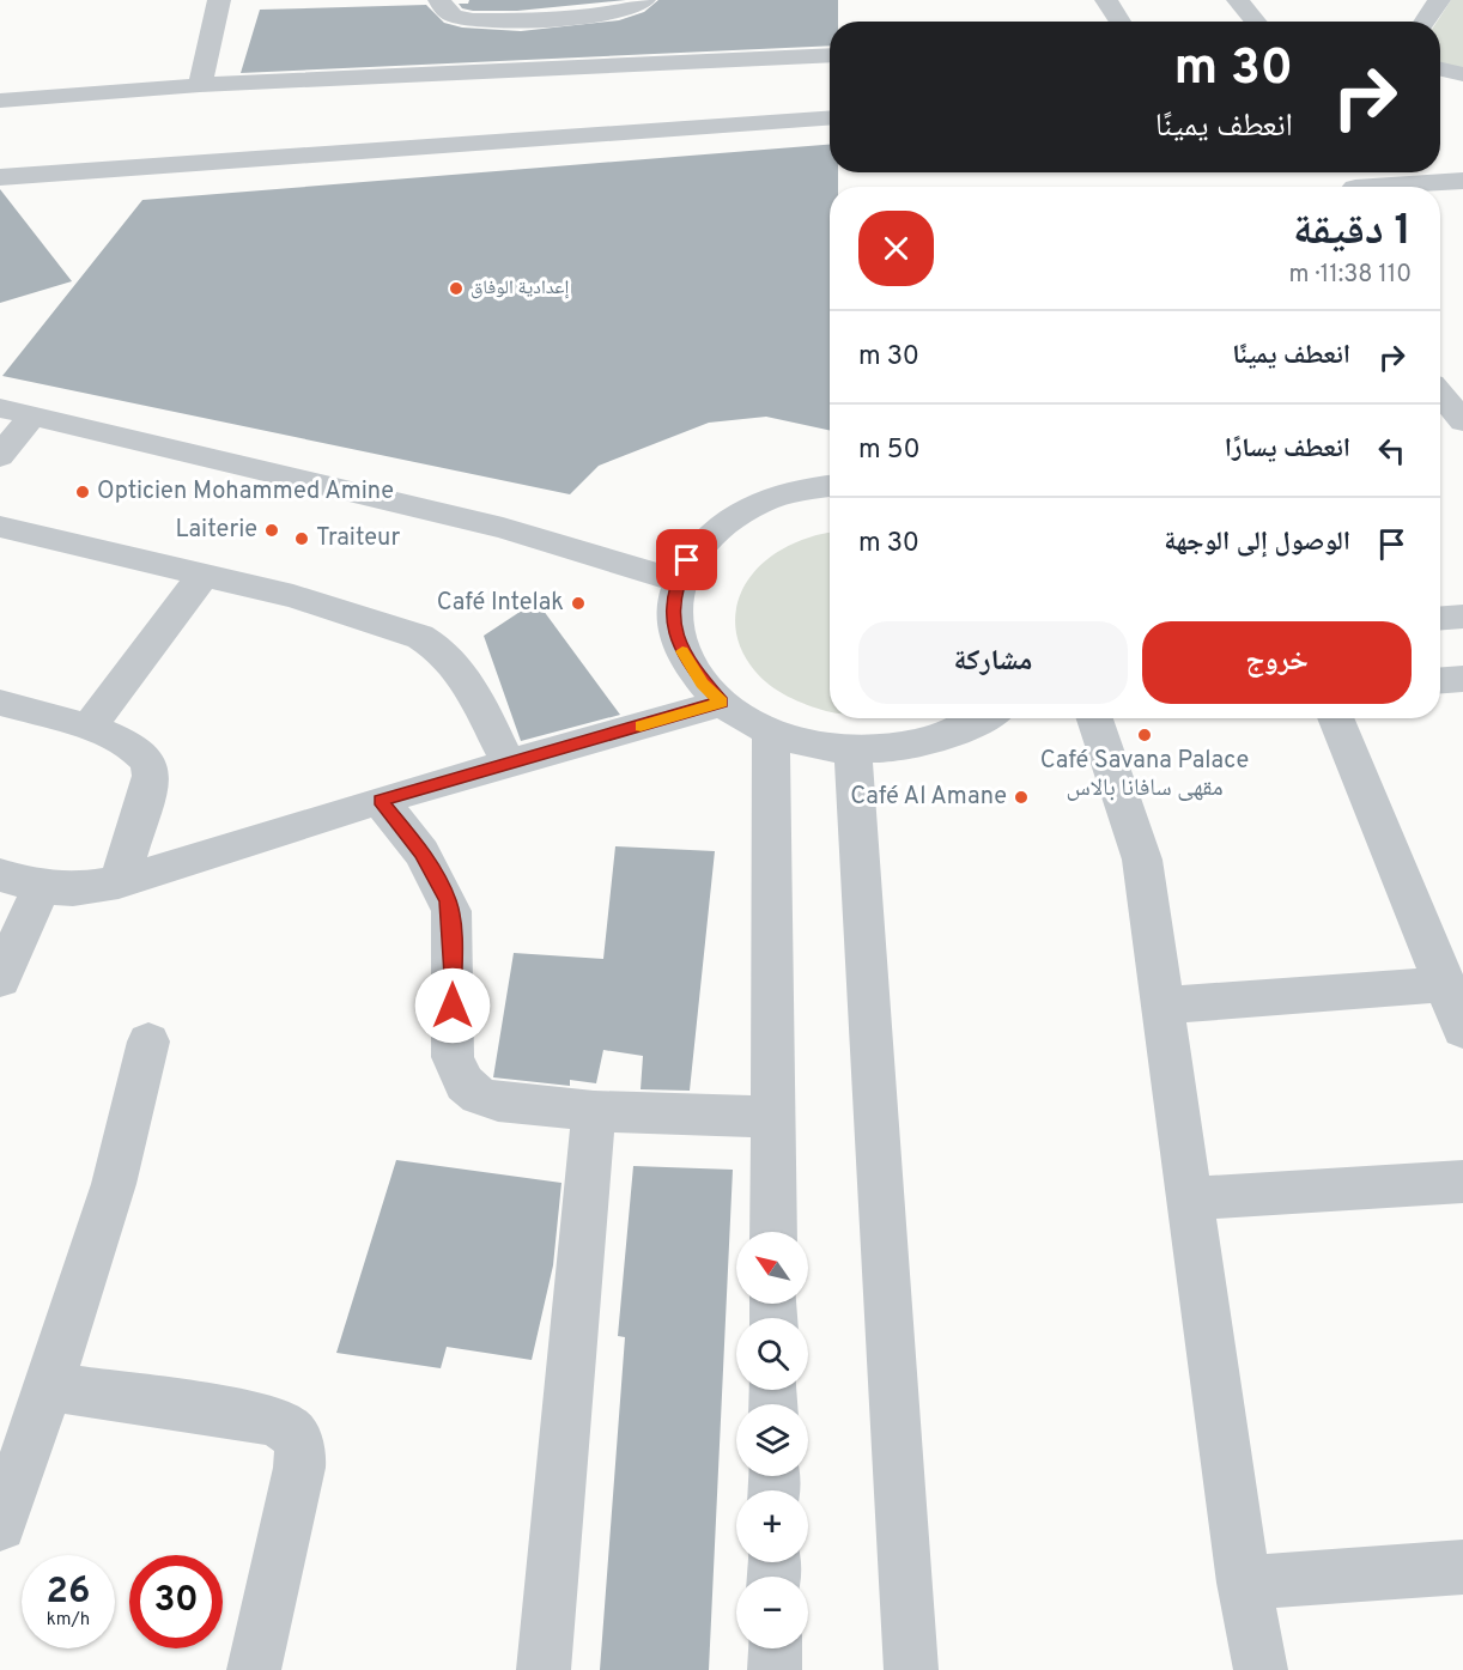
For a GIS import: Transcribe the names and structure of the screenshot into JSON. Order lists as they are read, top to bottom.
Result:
{
  "places": [
    "إعدادية الوفاق",
    "Opticien Mohammed Amine",
    "Laiterie",
    "Traiteur",
    "Café Intelak",
    "Café Savana Palace مقهى سافانا بالاس",
    "Café Al Amane"
  ],
  "north": "top left",
  "page": {
    "turn": ["30 m", "انعطف يمينًا"],
    "heading": ["1 دقيقة", "110 m · 11:38"],
    "list": [
      {
        "name": "انعطف يمينًا",
        "value": "30 m"
      },
      {
        "name": "انعطف يسارًا",
        "value": "50 m"
      },
      {
        "name": "الوصول إلى الوجهة",
        "value": "30 m"
      }
    ],
    "buttons": ["خروج", "مشاركة"],
    "map_buttons": ["+", "−"],
    "speed": "26 km/h",
    "limit": "30"
  }
}
